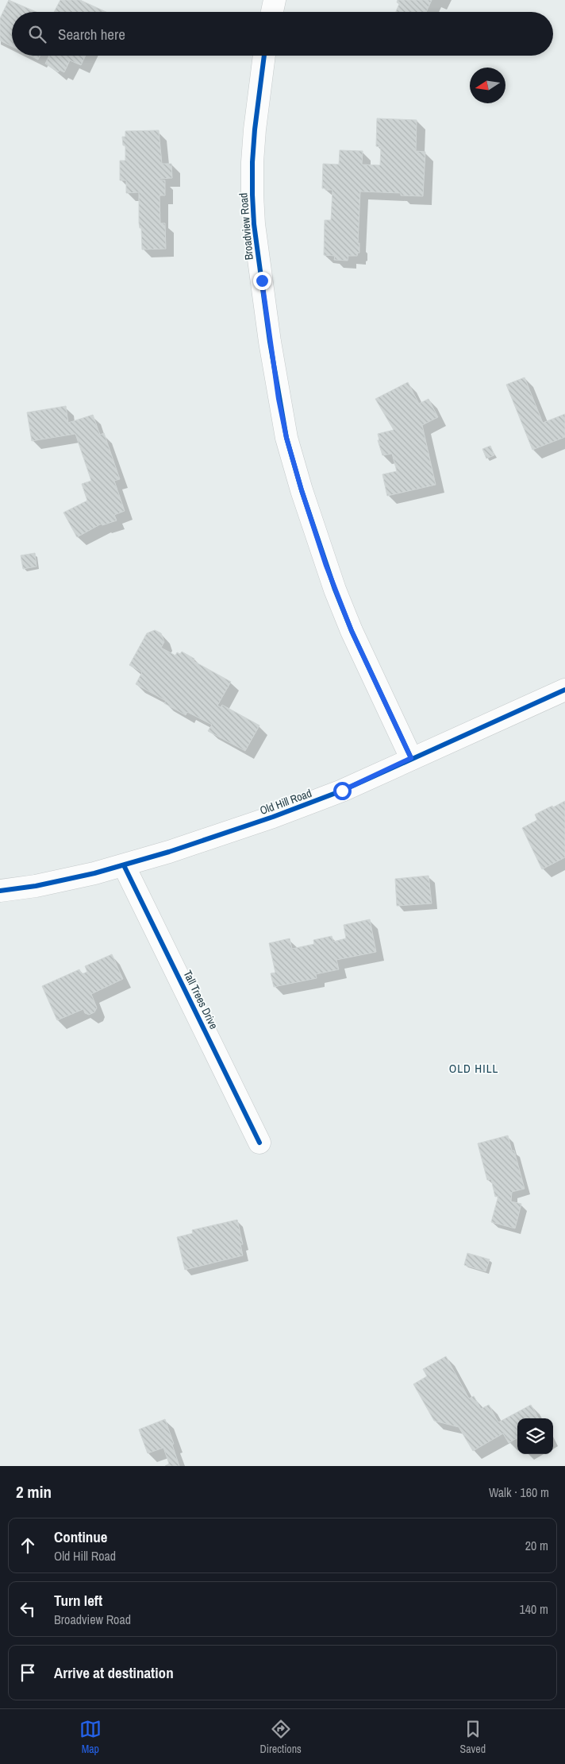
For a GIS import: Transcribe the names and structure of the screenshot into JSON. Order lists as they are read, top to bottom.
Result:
{
  "streets": {
    "street": ["Broadview Road", "Old Hill Road", "Tall Trees Drive"]
  },
  "crossings": [
    ["Broadview Road", "Old Hill Road"],
    ["Old Hill Road", "Tall Trees Drive"]
  ],
  "districts": ["OLD HILL"],
  "north": "left",
  "page": {
    "search": "Search here",
    "heading": ["2 min", "Walk · 160 m"],
    "list": [
      ["Continue", "Old Hill Road", "20 m"],
      ["Turn left", "Broadview Road", "140 m"],
      "Arrive at destination"
    ],
    "nav": ["Map", "Directions", "Saved"]
  }
}
